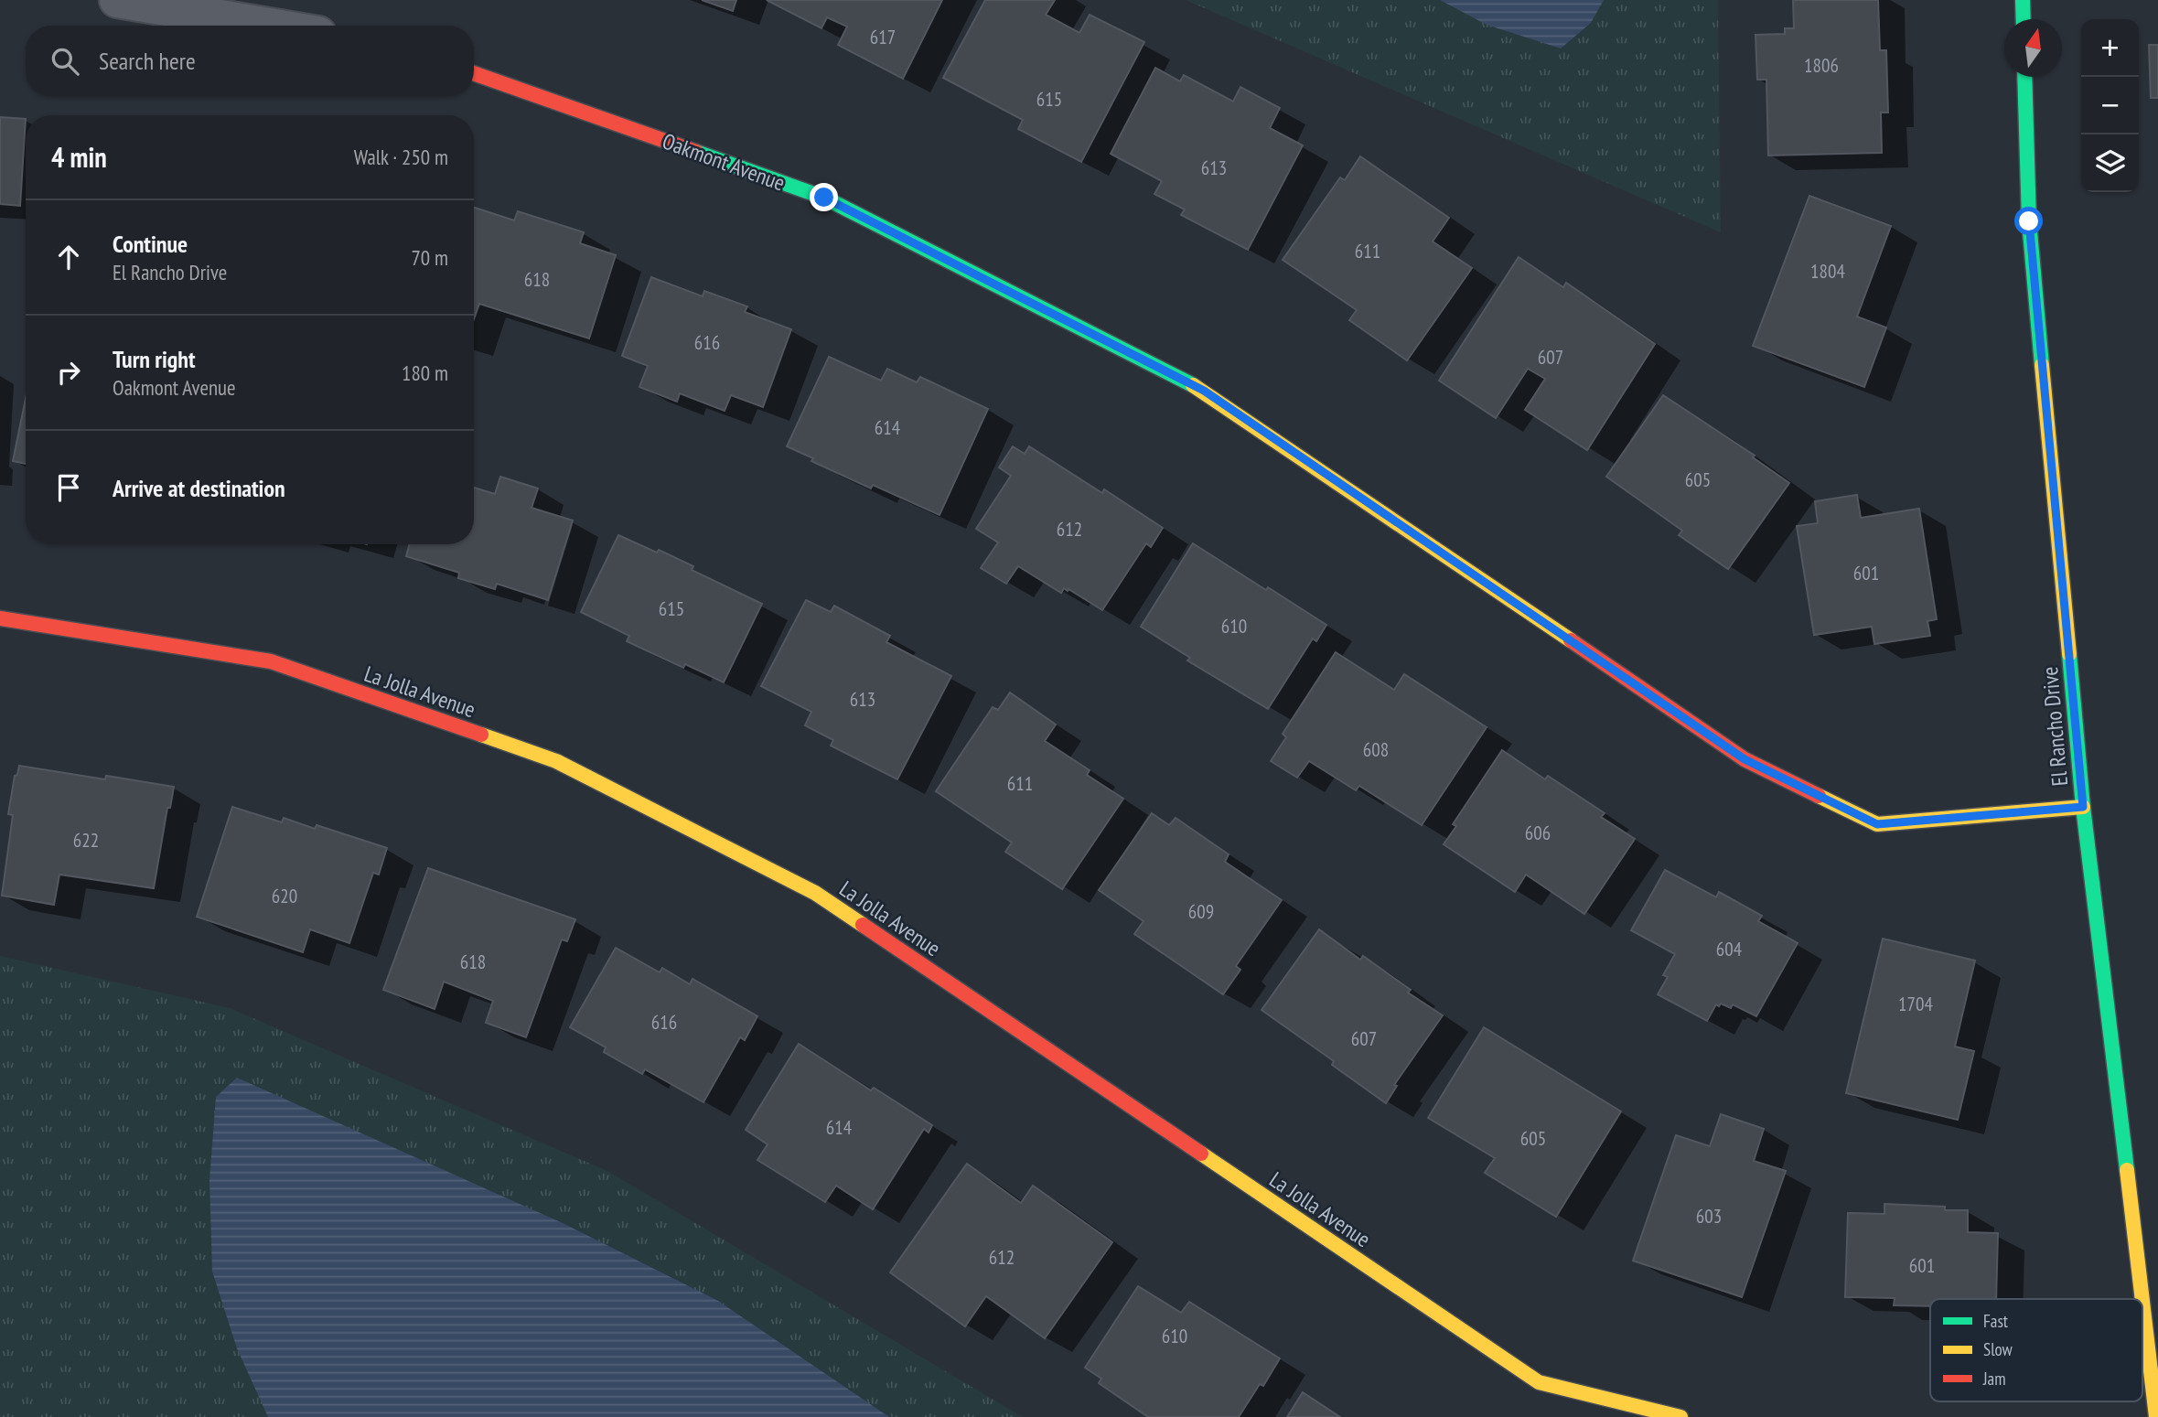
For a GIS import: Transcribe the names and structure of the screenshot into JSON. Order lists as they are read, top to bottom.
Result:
{
  "streets": {
    "street": ["Oakmont Avenue", "La Jolla Avenue", "El Rancho Drive"]
  },
  "crossings": [
    ["Oakmont Avenue", "El Rancho Drive"]
  ],
  "house_numbers": [
    "617",
    "1806",
    "615",
    "613",
    "611",
    "1804",
    "618",
    "616",
    "607",
    "614",
    "605",
    "612",
    "601",
    "615",
    "610",
    "613",
    "608",
    "611",
    "606",
    "622",
    "620",
    "609",
    "604",
    "618",
    "1704",
    "616",
    "607",
    "614",
    "605",
    "603",
    "612",
    "601",
    "610"
  ],
  "legend": ["Fast", "Slow", "Jam"],
  "north": "top",
  "page": {
    "map_buttons": ["+", "−"],
    "search": "Search here",
    "heading": ["4 min", "Walk · 250 m"],
    "list": [
      ["Continue", "El Rancho Drive", "70 m"],
      ["Turn right", "Oakmont Avenue", "180 m"],
      "Arrive at destination"
    ]
  }
}
